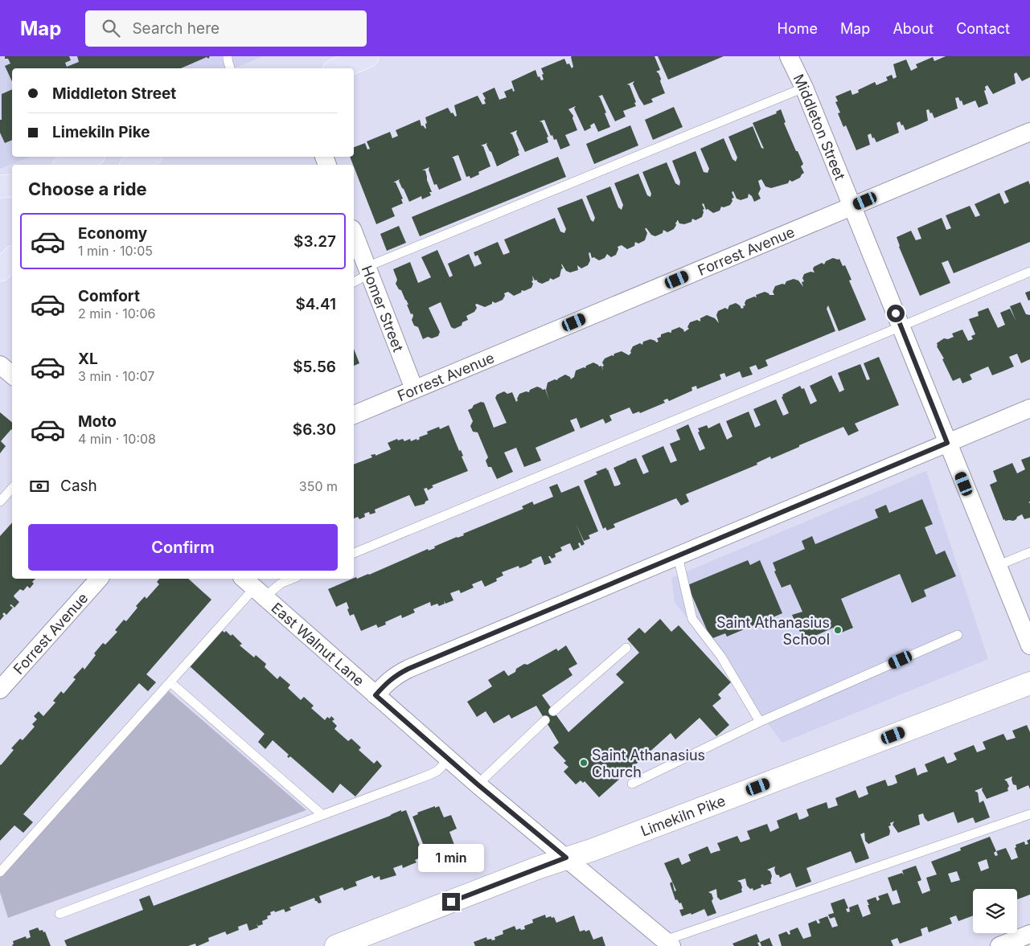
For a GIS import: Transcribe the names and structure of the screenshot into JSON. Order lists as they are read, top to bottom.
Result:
{
  "streets": {
    "street": [
      "Middleton Street",
      "Forrest Avenue",
      "Homer Street",
      "East Walnut Lane",
      "Limekiln Pike"
    ]
  },
  "crossings": [
    ["Middleton Street", "Forrest Avenue"],
    ["Forrest Avenue", "Homer Street"],
    ["East Walnut Lane", "Limekiln Pike"]
  ],
  "places": ["Saint Athanasius School", "Saint Athanasius Church"],
  "page": {
    "header": "Map",
    "search": "Search here",
    "nav": [
      "Home",
      "Map",
      "About",
      "Contact"
    ],
    "banner": ["Middleton Street", "Limekiln Pike"],
    "heading": "Choose a ride",
    "list": [
      {
        "name": "Economy",
        "note": "1 min · 10:05",
        "value": "$3.27"
      },
      {
        "name": "Comfort",
        "note": "2 min · 10:06",
        "value": "$4.41"
      },
      {
        "name": "XL",
        "note": "3 min · 10:07",
        "value": "$5.56"
      },
      {
        "name": "Moto",
        "note": "4 min · 10:08",
        "value": "$6.30"
      }
    ],
    "pay": ["Cash", "350 m"],
    "buttons": "Confirm",
    "bubble": "1 min"
  }
}
